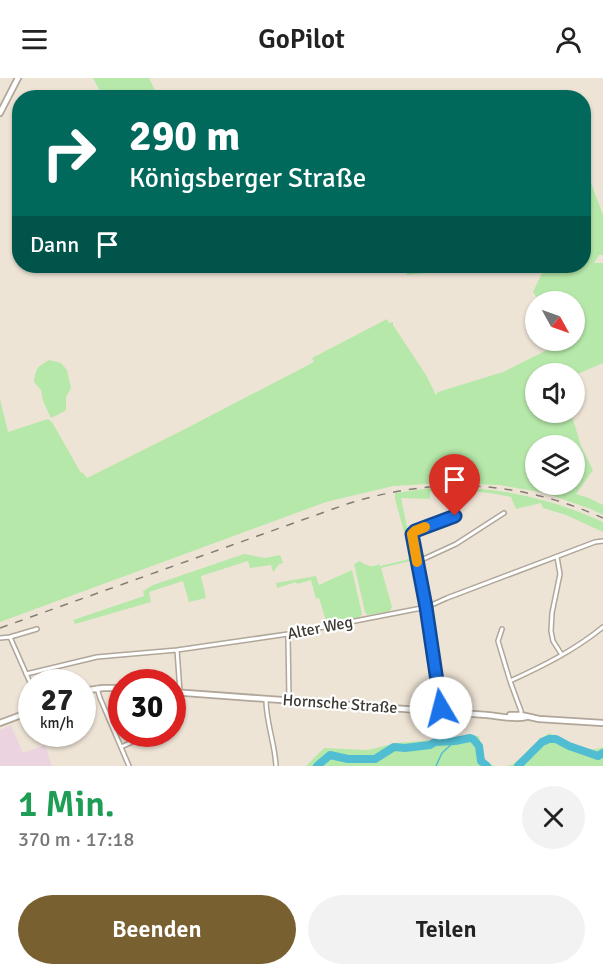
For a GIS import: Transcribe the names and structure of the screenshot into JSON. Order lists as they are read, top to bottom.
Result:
{
  "streets": {
    "main road": ["Hornsche Straße"],
    "street": ["Alter Weg"]
  },
  "north": "bottom right",
  "page": {
    "header": "GoPilot",
    "turn": ["290 m", "Königsberger Straße"],
    "then": "Dann",
    "speed": "27 km/h",
    "limit": "30",
    "heading": ["1 Min.", "370 m · 17:18"],
    "buttons": ["Beenden", "Teilen"]
  }
}
